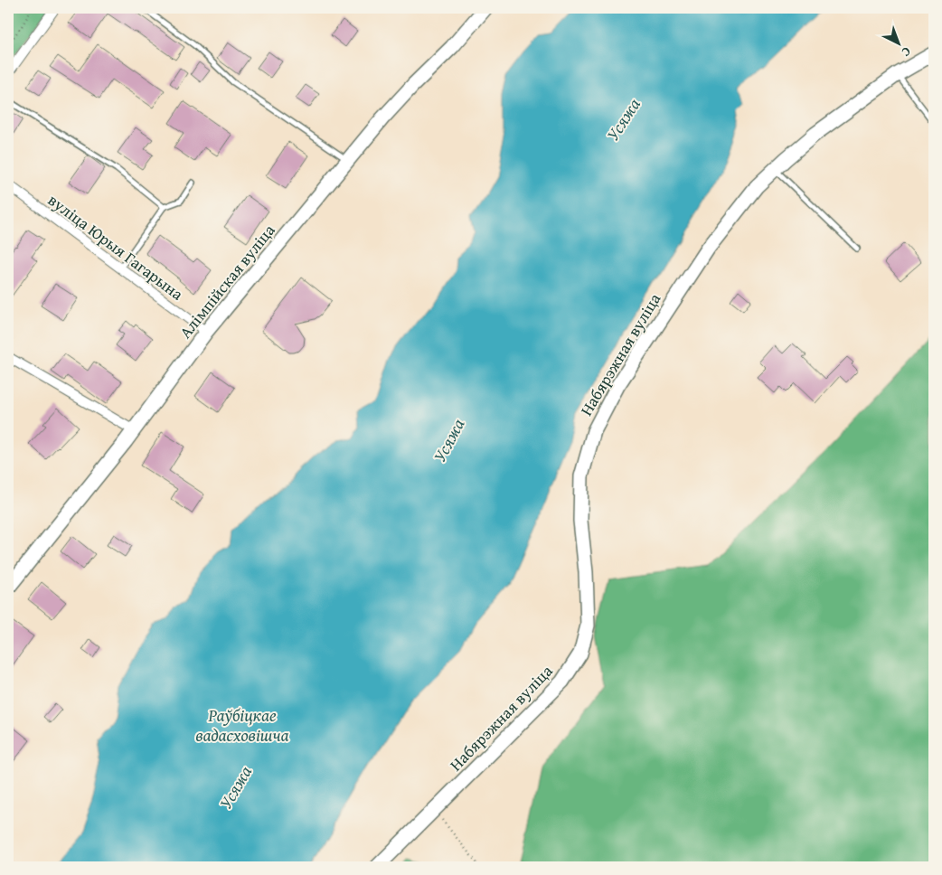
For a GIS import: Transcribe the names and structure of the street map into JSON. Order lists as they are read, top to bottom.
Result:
{
  "streets": {
    "street": ["вуліца Юрыя Гагарына", "Алімпійская вуліца", "Набярэжная вуліца"]
  },
  "crossings": [
    ["вуліца Юрыя Гагарына", "Алімпійская вуліца"]
  ],
  "water": ["Усяжа", "Раўбіцкае вадасховішча"],
  "north": "bottom right"
}
